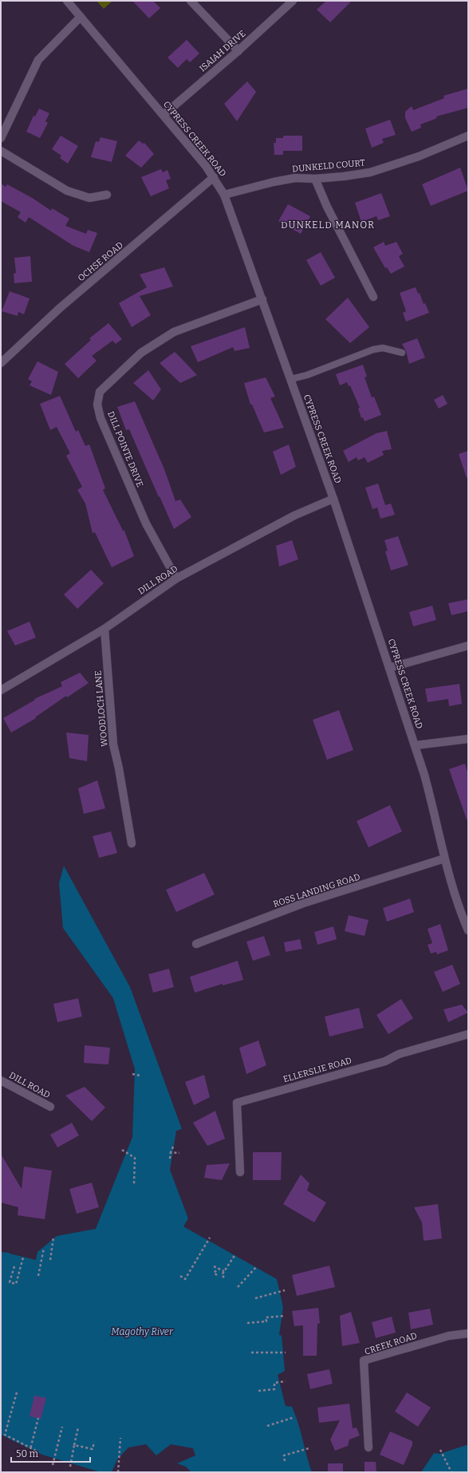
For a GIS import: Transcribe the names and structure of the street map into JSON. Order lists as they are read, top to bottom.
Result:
{
  "streets": {
    "street": [
      "ISAIAH DRIVE",
      "CYPRESS CREEK ROAD",
      "DUNKELD COURT",
      "OCHSE ROAD",
      "DILL POINTE DRIVE",
      "DILL ROAD",
      "WOODLOCH LANE",
      "ROSS LANDING ROAD",
      "ELLERSLIE ROAD",
      "CREEK ROAD"
    ]
  },
  "crossings": [
    ["ISAIAH DRIVE", "CYPRESS CREEK ROAD"],
    ["CYPRESS CREEK ROAD", "DUNKELD COURT"],
    ["CYPRESS CREEK ROAD", "OCHSE ROAD"],
    ["CYPRESS CREEK ROAD", "DILL POINTE DRIVE"],
    ["CYPRESS CREEK ROAD", "DILL ROAD"],
    ["CYPRESS CREEK ROAD", "ROSS LANDING ROAD"],
    ["DILL POINTE DRIVE", "DILL ROAD"],
    ["DILL ROAD", "WOODLOCH LANE"]
  ],
  "districts": ["DUNKELD MANOR"],
  "water": ["Magothy River"],
  "scale_bar": "50 m"
}
